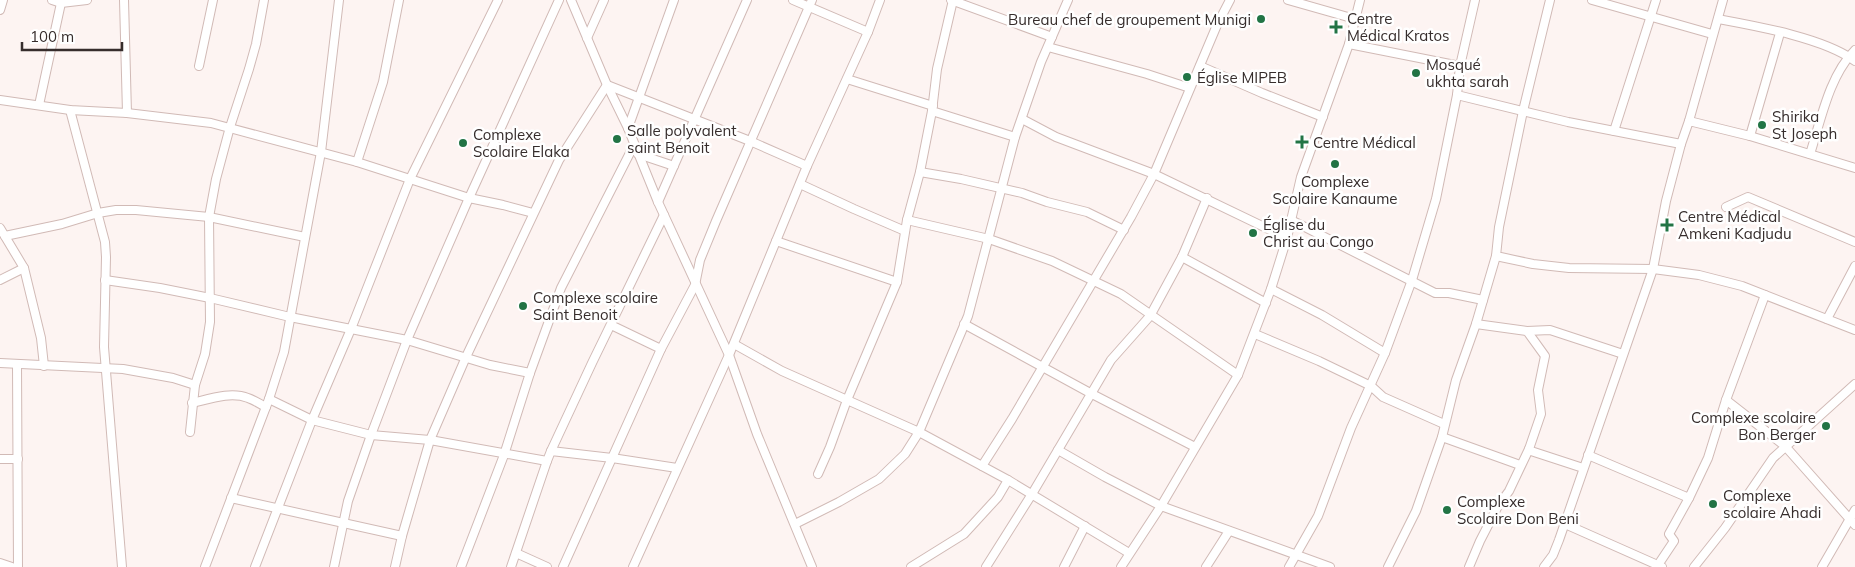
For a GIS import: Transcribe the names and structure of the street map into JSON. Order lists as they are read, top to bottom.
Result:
{
  "places": {
    "other": [
      "Bureau chef de groupement Munigi",
      "Mosqué ukhta sarah",
      "Église MIPEB",
      "Shirika St Joseph",
      "Salle polyvalent saint Benoit",
      "Complexe Scolaire Elaka",
      "Complexe Scolaire Kanaume",
      "Église du Christ au Congo",
      "Complexe scolaire Saint Benoit",
      "Complexe scolaire Bon Berger",
      "Complexe scolaire Ahadi",
      "Complexe Scolaire Don Beni"
    ],
    "health": ["Centre Médical Kratos", "Centre Médical", "Centre Médical Amkeni Kadjudu"]
  },
  "scale_bar": "100 m"
}
